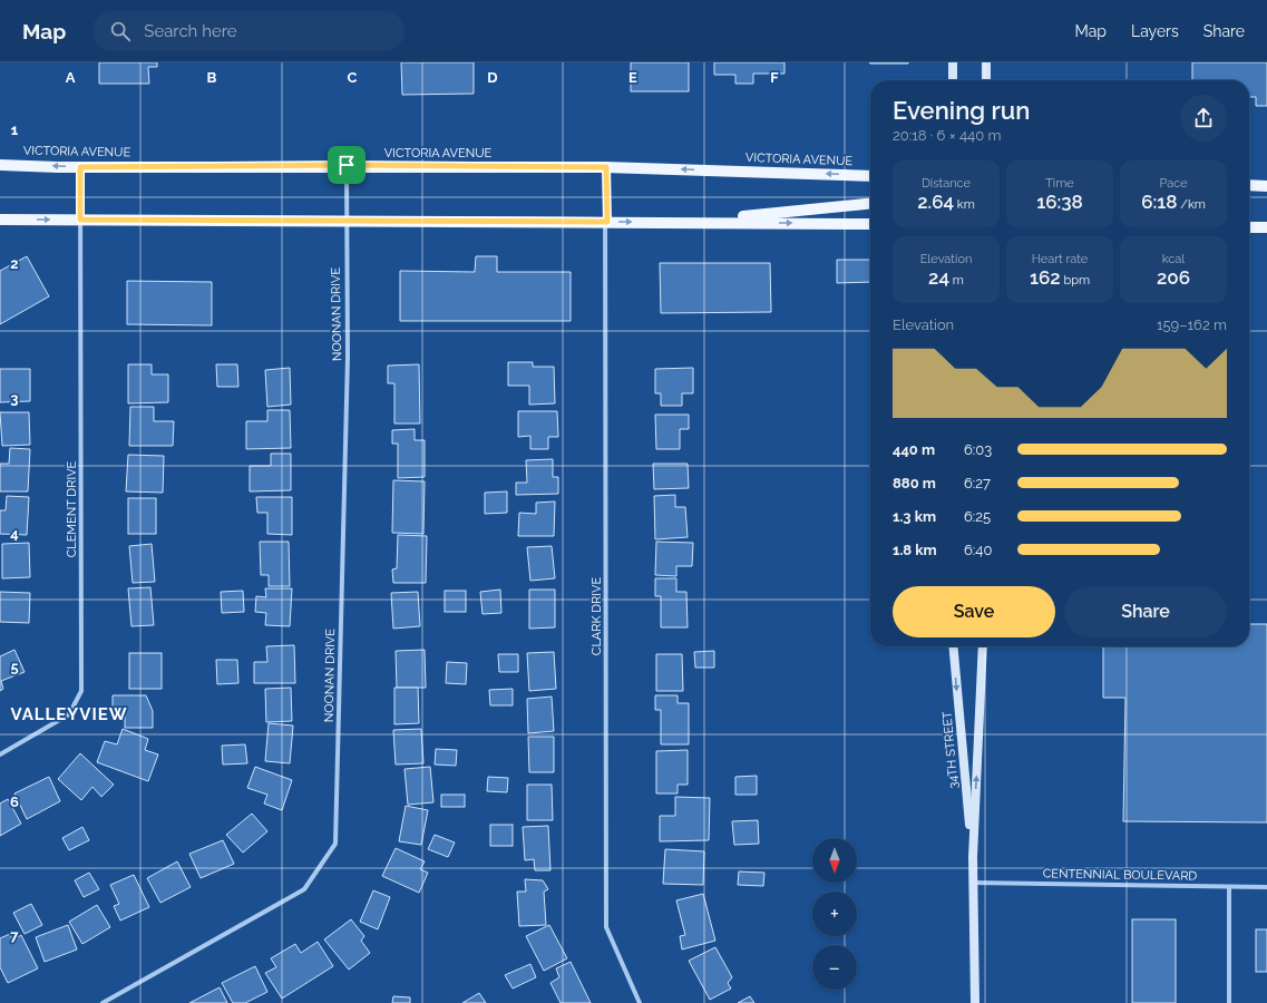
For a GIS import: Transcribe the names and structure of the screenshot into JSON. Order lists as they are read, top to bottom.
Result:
{
  "streets": {
    "main road": ["VICTORIA AVENUE"],
    "street": [
      "NOONAN DRIVE",
      "CLEMENT DRIVE",
      "CLARK DRIVE",
      "34TH STREET",
      "CENTENNIAL BOULEVARD"
    ]
  },
  "crossings": [
    ["VICTORIA AVENUE", "NOONAN DRIVE"],
    ["VICTORIA AVENUE", "CLEMENT DRIVE"],
    ["VICTORIA AVENUE", "CLARK DRIVE"],
    ["34TH STREET", "CENTENNIAL BOULEVARD"]
  ],
  "districts": ["VALLEYVIEW"],
  "north": "bottom",
  "page": {
    "header": "Map",
    "search": "Search here",
    "nav": ["Map", "Layers", "Share"],
    "heading": ["Evening run", "20:18 · 6 × 440 m"],
    "stats": [
      ["Distance", "2.64 km"],
      ["Time", "16:38"],
      ["Pace", "6:18 /km"],
      ["Elevation", "24 m"],
      ["Heart rate", "162 bpm"],
      ["kcal", "206"]
    ],
    "chart": ["Elevation", "159–162 m"],
    "list": [
      {
        "name": "440 m",
        "note": "6:03"
      },
      {
        "name": "880 m",
        "note": "6:27"
      },
      {
        "name": "1.3 km",
        "note": "6:25"
      },
      {
        "name": "1.8 km",
        "note": "6:40"
      }
    ],
    "buttons": ["Save", "Share"],
    "map_buttons": ["+", "−"]
  },
  "grid": {
    "columns": [
      "A",
      "B",
      "C",
      "D",
      "E",
      "F"
    ],
    "rows": [
      "1",
      "2",
      "3",
      "4",
      "5",
      "6",
      "7"
    ]
  }
}
